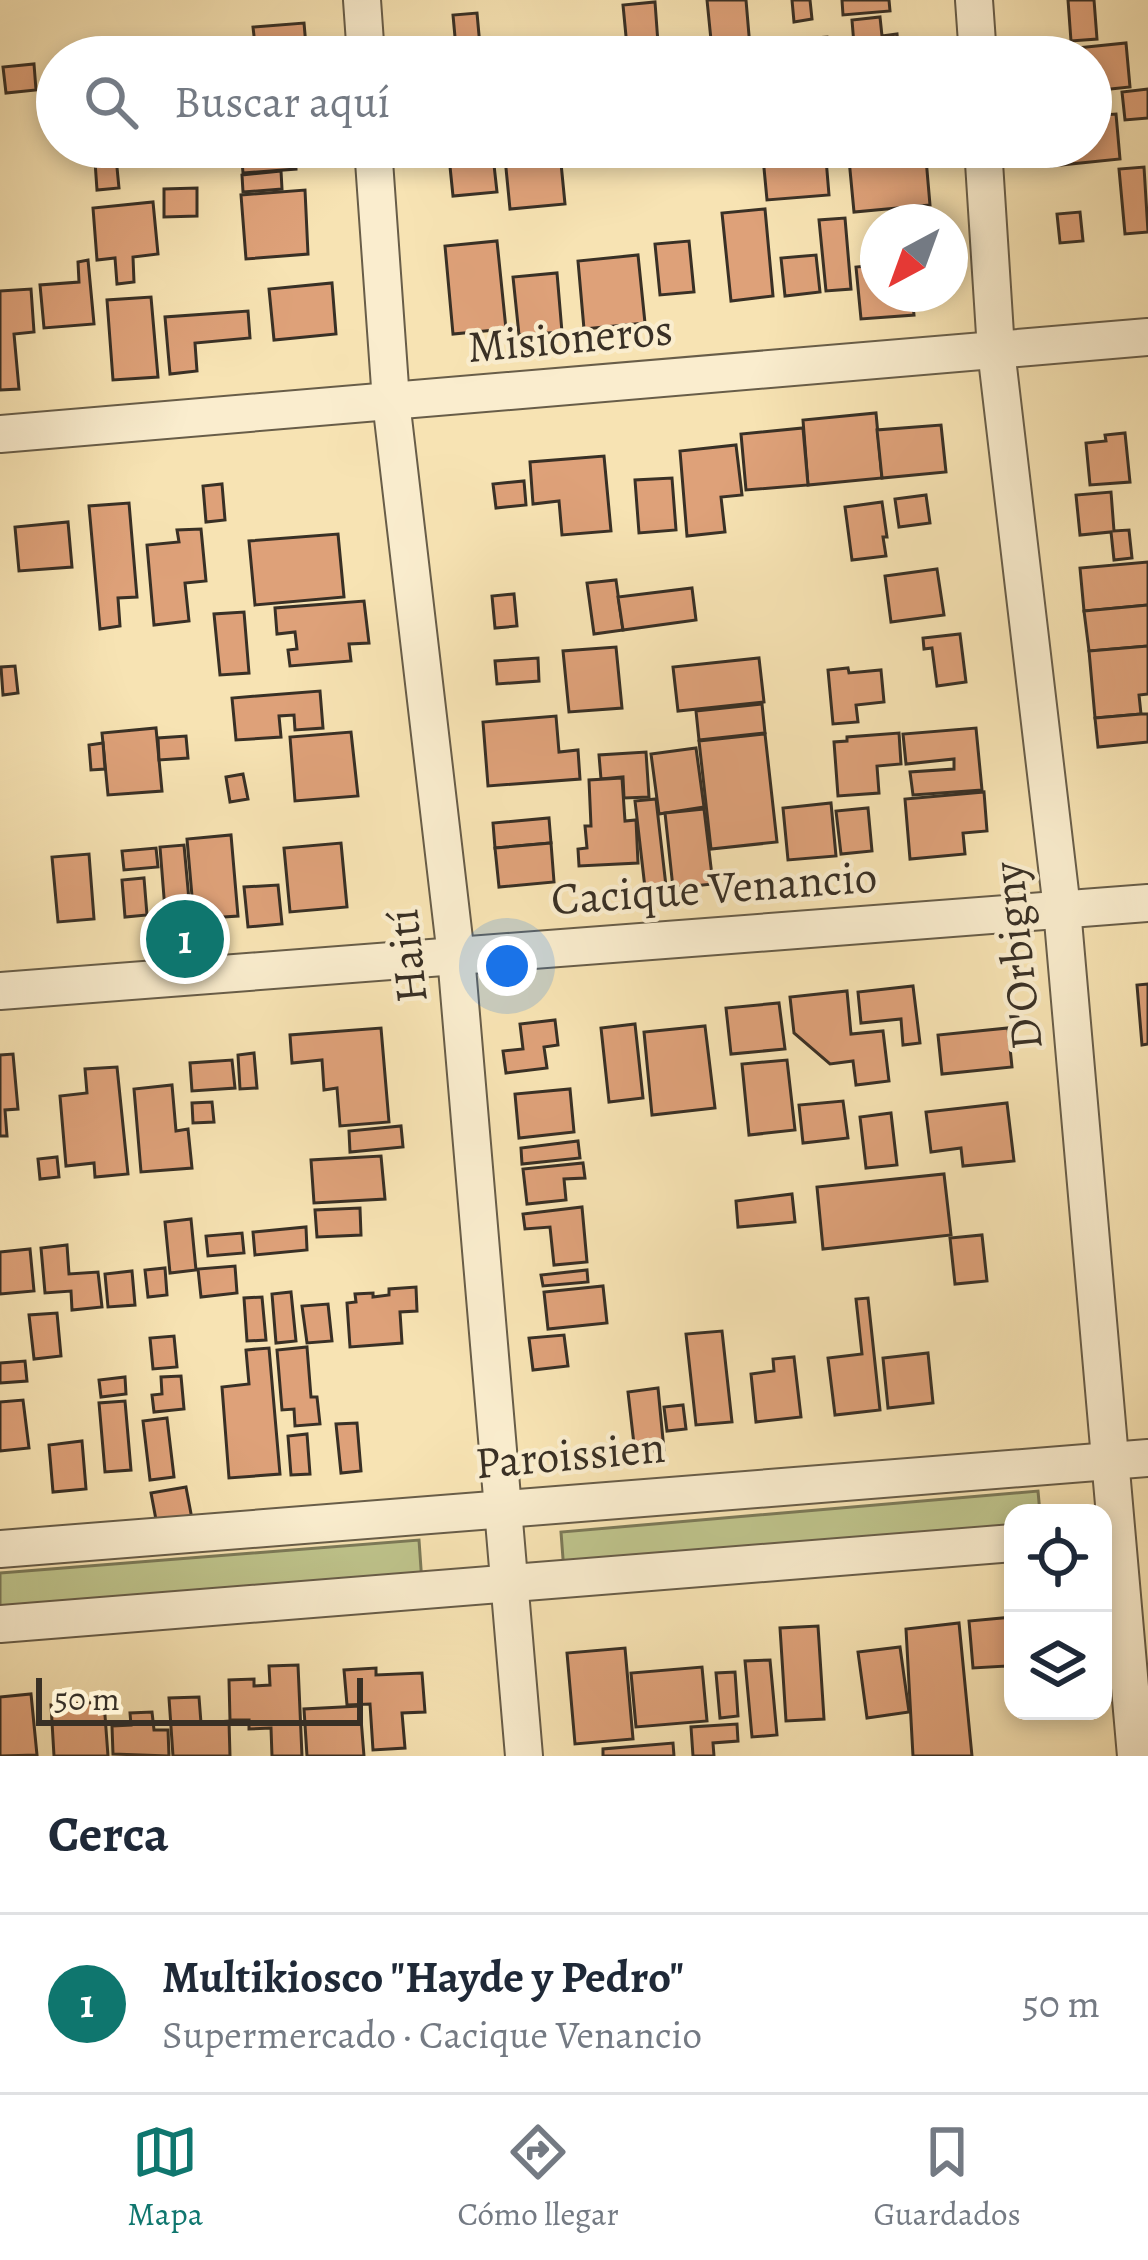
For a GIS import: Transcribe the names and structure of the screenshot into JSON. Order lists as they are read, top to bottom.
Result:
{
  "streets": {
    "street": [
      "Misioneros",
      "Cacique Venancio",
      "Haití",
      "D'Orbigny",
      "Paroissien"
    ]
  },
  "crossings": [
    ["Misioneros", "Haití"],
    ["Misioneros", "D'Orbigny"],
    ["Cacique Venancio", "Haití"],
    ["Cacique Venancio", "D'Orbigny"],
    ["Haití", "Paroissien"],
    ["D'Orbigny", "Paroissien"]
  ],
  "scale_bar": "50 m",
  "north": "bottom left",
  "page": {
    "search": "Buscar aquí",
    "pins": "1",
    "scale": "50 m",
    "heading": "Cerca",
    "list": [
      {
        "mark": "1",
        "name": "Multikiosco \"Hayde y Pedro\"",
        "note": "Supermercado · Cacique Venancio",
        "value": "50 m"
      }
    ],
    "nav": ["Mapa", "Cómo llegar", "Guardados"]
  }
}
